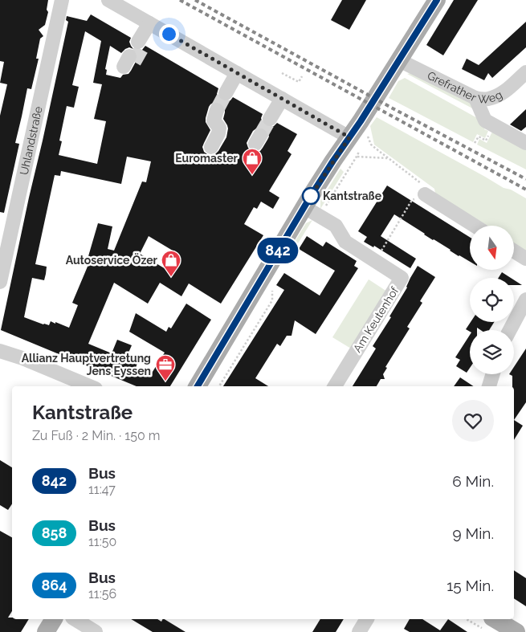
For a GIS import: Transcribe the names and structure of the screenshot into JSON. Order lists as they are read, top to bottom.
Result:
{
  "streets": {
    "street": ["Grefrather Weg", "Uhlandstraße", "Am Keutenhof"]
  },
  "places": {
    "shop": ["Euromaster", "Autoservice Özer"],
    "other": ["Kantstraße"],
    "office": ["Allianz Hauptvertretung Jens Eyssen"]
  },
  "lines": ["bus line 842"],
  "north": "bottom",
  "page": {
    "on_map": "842",
    "heading": ["Kantstraße", "Zu Fuß · 2 Min. · 150 m"],
    "list": [
      {
        "mark": "842",
        "name": "Bus",
        "note": "11:47",
        "value": "6 Min."
      },
      {
        "mark": "858",
        "name": "Bus",
        "note": "11:50",
        "value": "9 Min."
      },
      {
        "mark": "864",
        "name": "Bus",
        "note": "11:56",
        "value": "15 Min."
      }
    ]
  }
}
